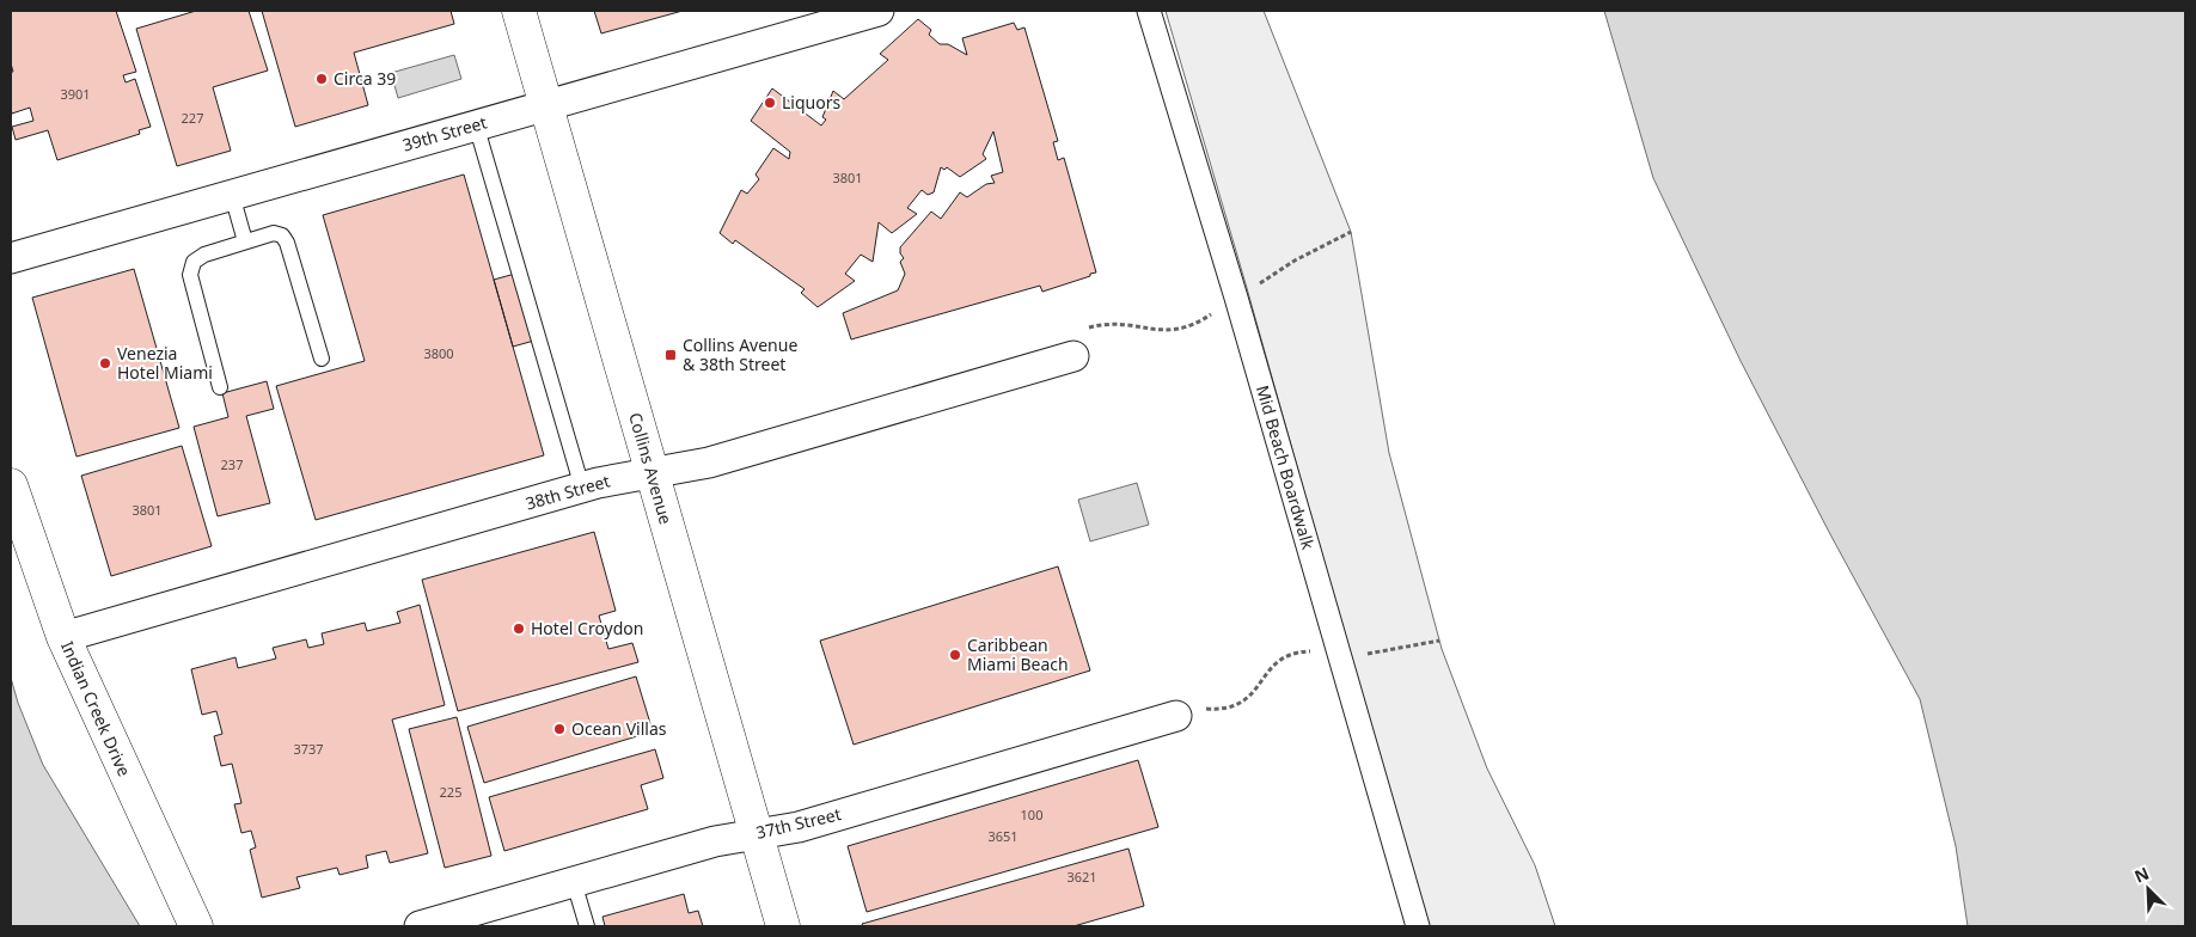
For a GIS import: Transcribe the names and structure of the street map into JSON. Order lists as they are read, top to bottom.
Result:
{
  "streets": {
    "main road": ["Collins Avenue", "Indian Creek Drive"],
    "street": [
      "39th Street",
      "Mid Beach Boardwalk",
      "38th Street",
      "37th Street"
    ]
  },
  "crossings": [
    ["39th Street", "Collins Avenue"],
    ["Collins Avenue", "38th Street"],
    ["Collins Avenue", "37th Street"],
    ["38th Street", "Indian Creek Drive"]
  ],
  "places": {
    "other": [
      "Circa 39",
      "Liquors",
      "Venezia Hotel Miami",
      "Hotel Croydon",
      "Caribbean Miami Beach",
      "Ocean Villas"
    ],
    "transit": ["Collins Avenue & 38th Street"]
  },
  "house_numbers": [
    "3901",
    "227",
    "3801",
    "3800",
    "237",
    "3801",
    "3737",
    "225",
    "100",
    "3651",
    "3621"
  ],
  "north": "top left"
}
